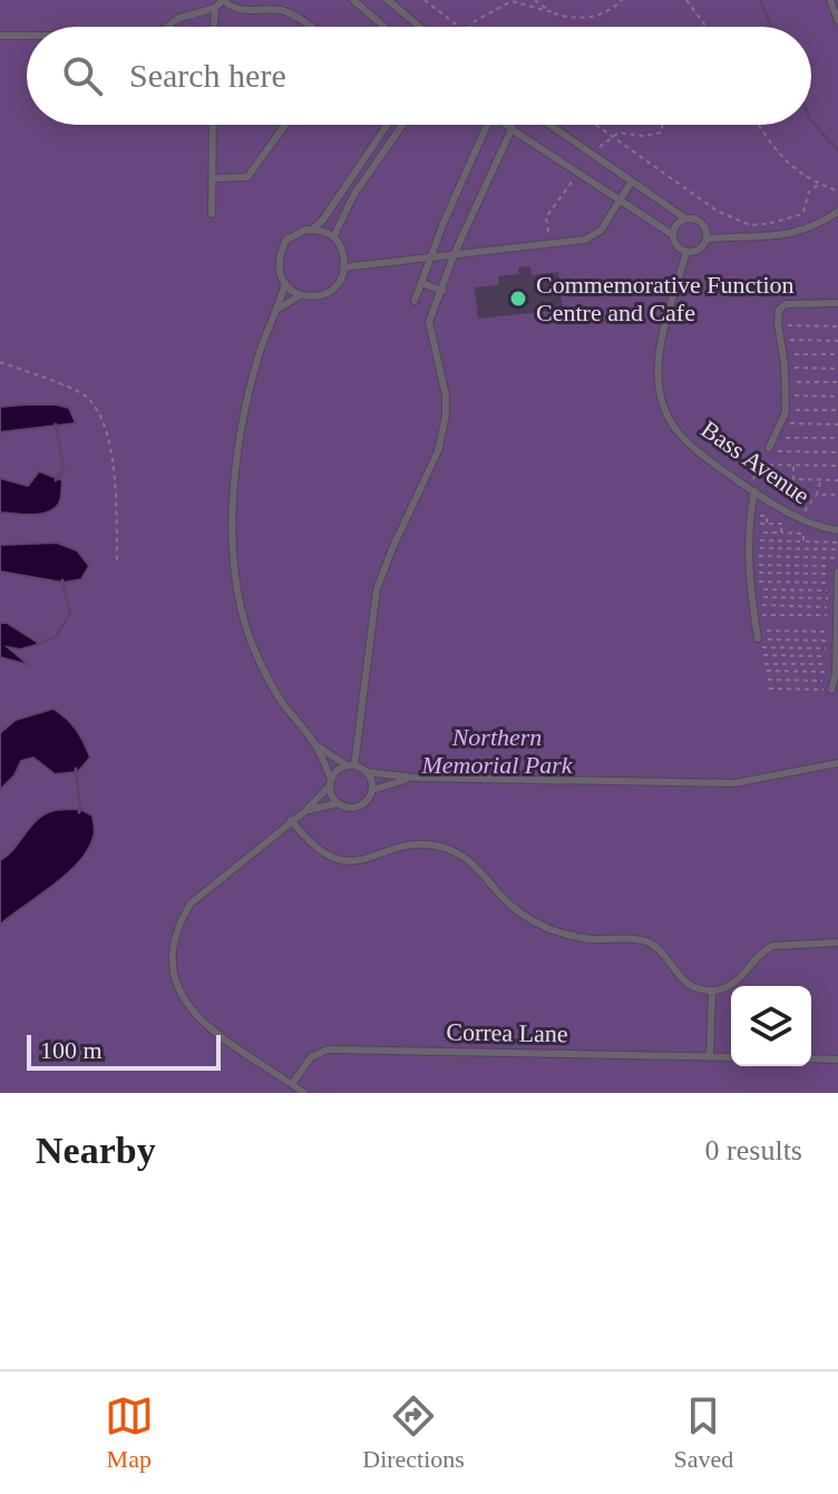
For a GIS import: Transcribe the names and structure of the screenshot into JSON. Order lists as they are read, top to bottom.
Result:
{
  "streets": {
    "lane": ["Bass Avenue", "Correa Lane"]
  },
  "parks": ["Northern Memorial Park"],
  "places": ["Commemorative Function Centre and Cafe"],
  "scale_bar": "100 m",
  "page": {
    "search": "Search here",
    "scale": "100 m",
    "heading": ["Nearby", "0 results"],
    "nav": ["Map", "Directions", "Saved"]
  }
}
